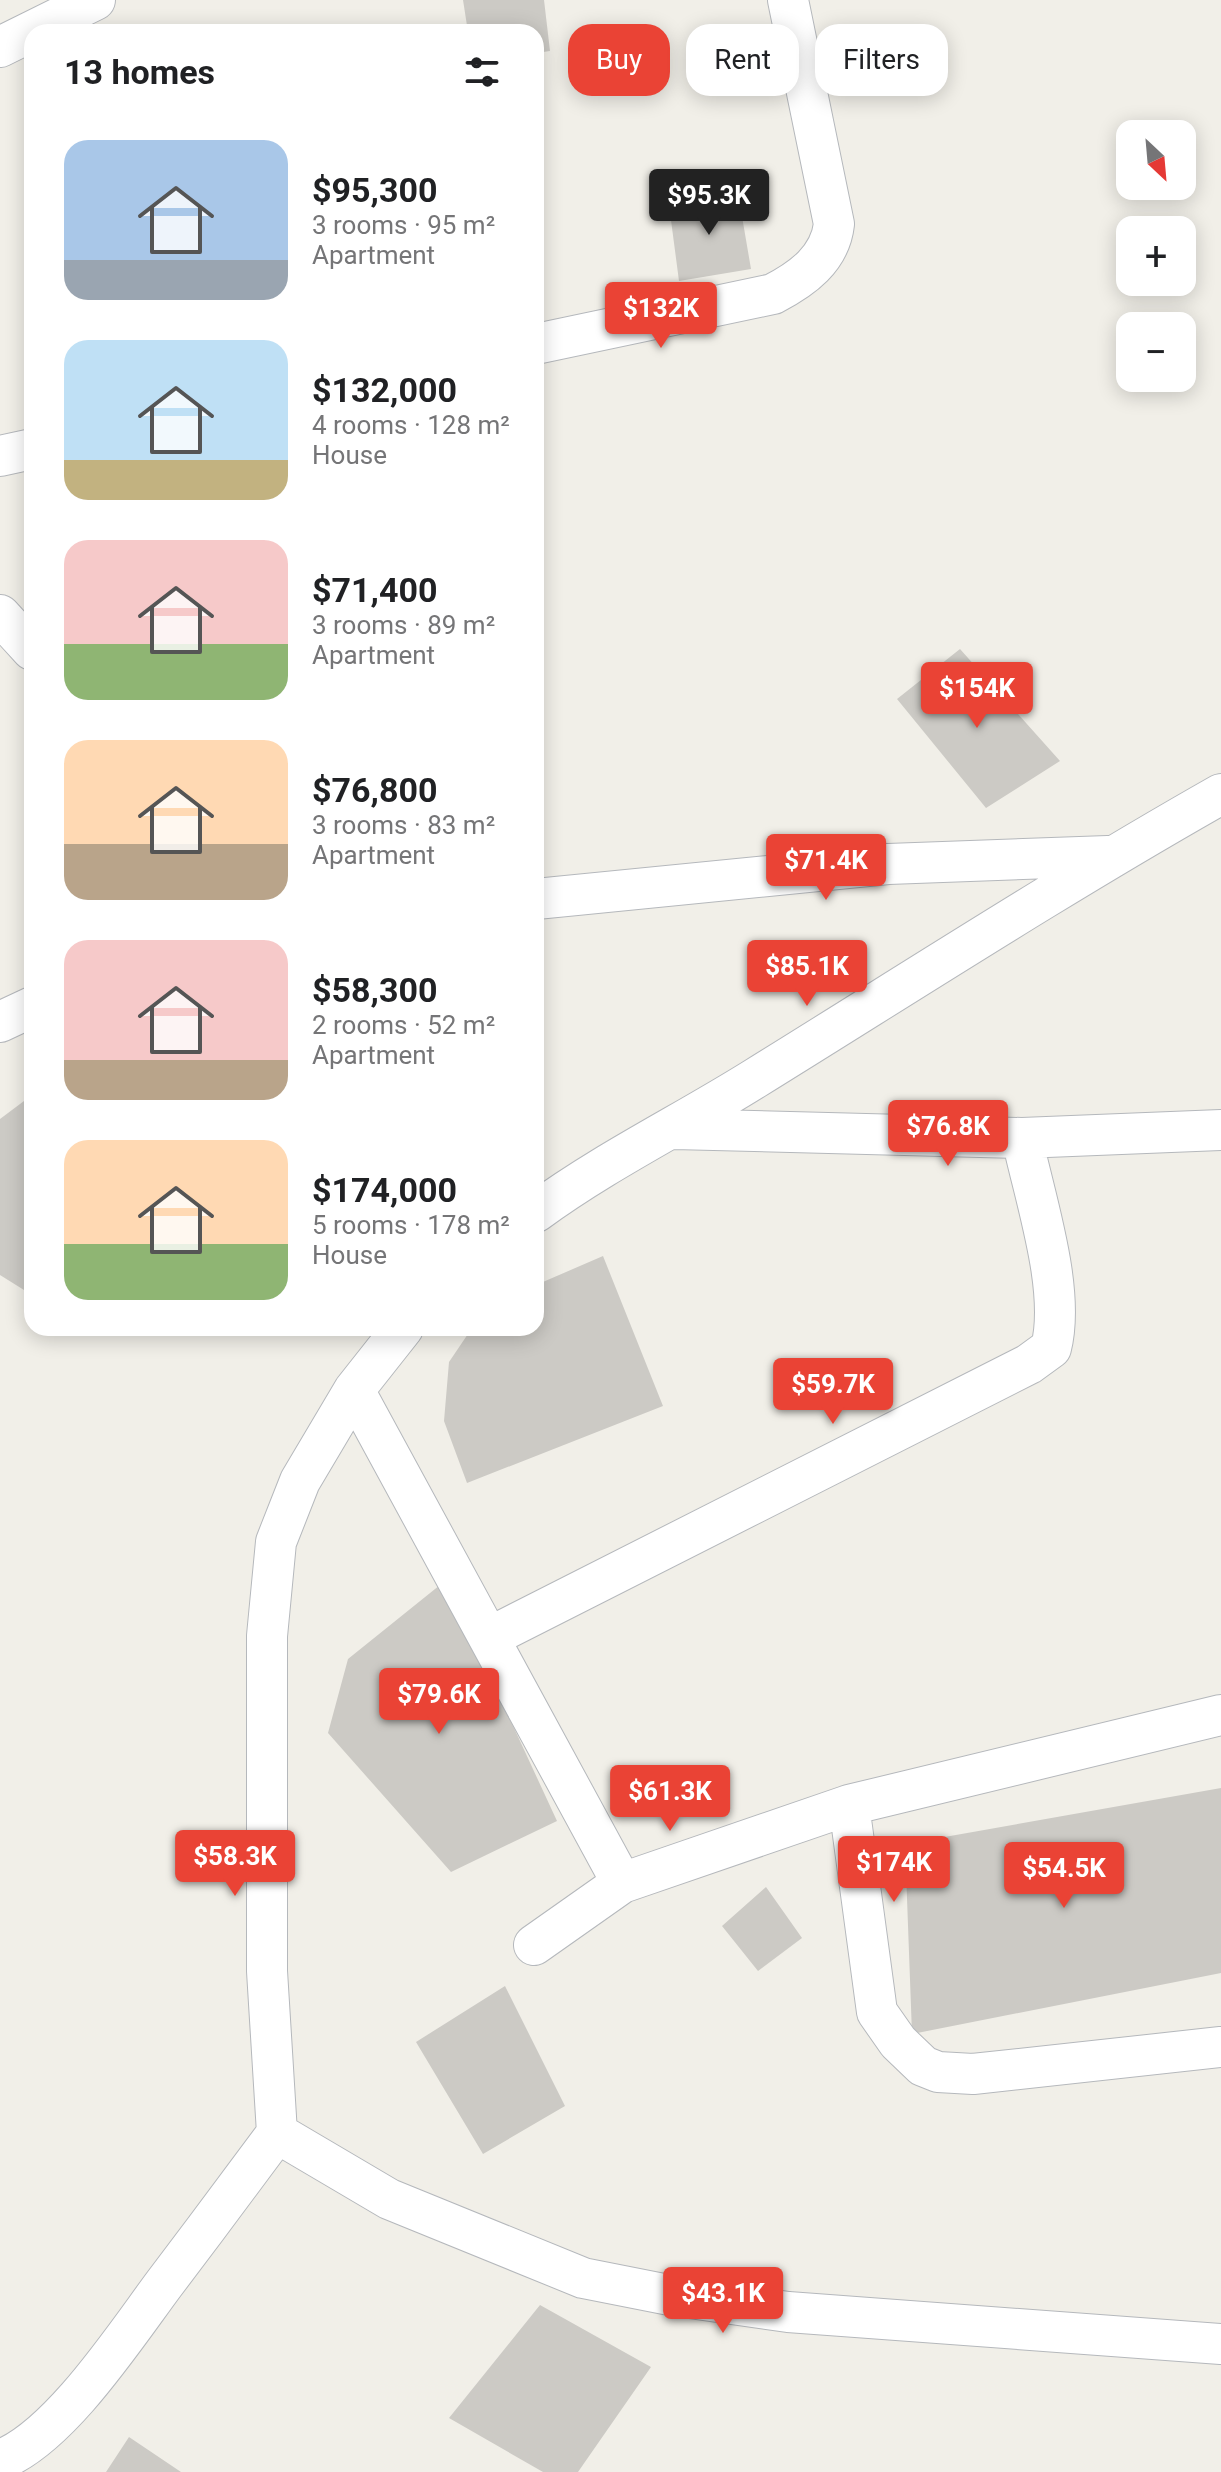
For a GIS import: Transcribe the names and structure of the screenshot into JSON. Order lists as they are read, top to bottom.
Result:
{
  "north": "bottom right",
  "page": {
    "chip": ["Buy", "Rent", "Filters"],
    "heading": "13 homes",
    "map_buttons": ["+", "−"],
    "list": [
      {
        "name": "$95,300",
        "note": "3 rooms · 95 m² · Apartment"
      },
      {
        "name": "$132,000",
        "note": "4 rooms · 128 m² · House"
      },
      {
        "name": "$71,400",
        "note": "3 rooms · 89 m² · Apartment"
      },
      {
        "name": "$76,800",
        "note": "3 rooms · 83 m² · Apartment"
      },
      {
        "name": "$58,300",
        "note": "2 rooms · 52 m² · Apartment"
      },
      {
        "name": "$174,000",
        "note": "5 rooms · 178 m² · House"
      }
    ],
    "price": [
      "$95.3K",
      "$132K",
      "$154K",
      "$71.4K",
      "$85.1K",
      "$76.8K",
      "$59.7K",
      "$79.6K",
      "$61.3K",
      "$58.3K",
      "$174K",
      "$54.5K",
      "$43.1K"
    ]
  }
}
